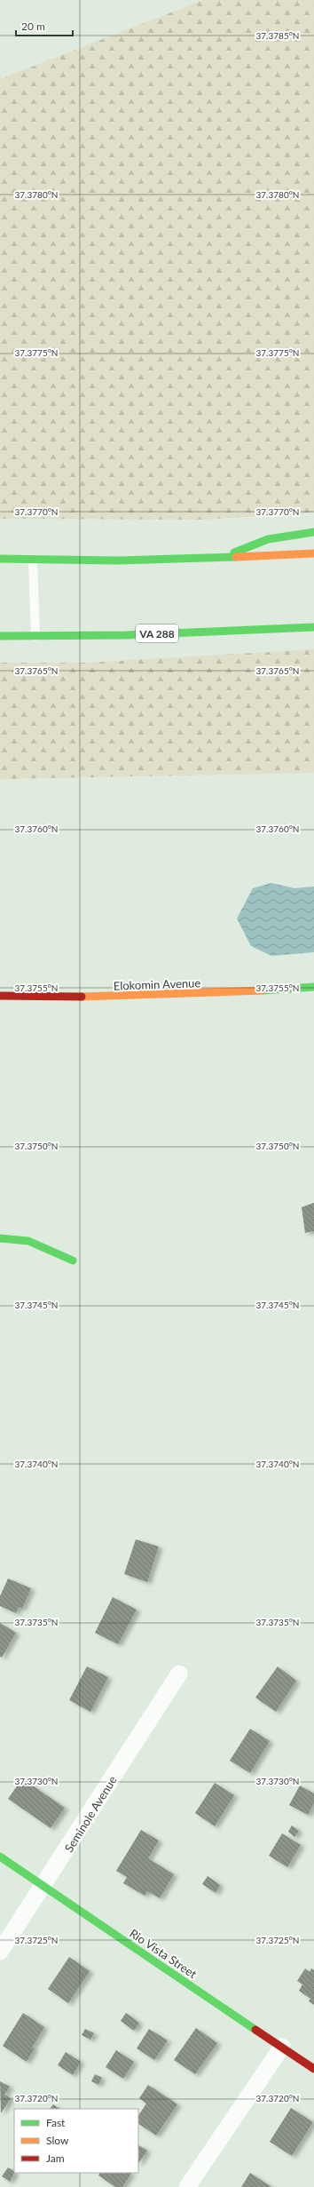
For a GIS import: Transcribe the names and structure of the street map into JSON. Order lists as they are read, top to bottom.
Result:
{
  "streets": {
    "main road": ["VA 288", "Elokomin Avenue", "Rio Vista Street"],
    "street": ["Seminole Avenue"]
  },
  "crossings": [
    ["Seminole Avenue", "Rio Vista Street"]
  ],
  "legend": ["Fast", "Slow", "Jam"],
  "scale_bar": "20 m",
  "coordinates": [
    "37.3785°N",
    "37.3780°N",
    "37.3775°N",
    "37.3770°N",
    "37.3765°N",
    "37.3760°N",
    "37.3755°N",
    "37.3750°N",
    "37.3745°N",
    "37.3740°N",
    "37.3735°N",
    "37.3730°N",
    "37.3725°N",
    "37.3720°N"
  ]
}
